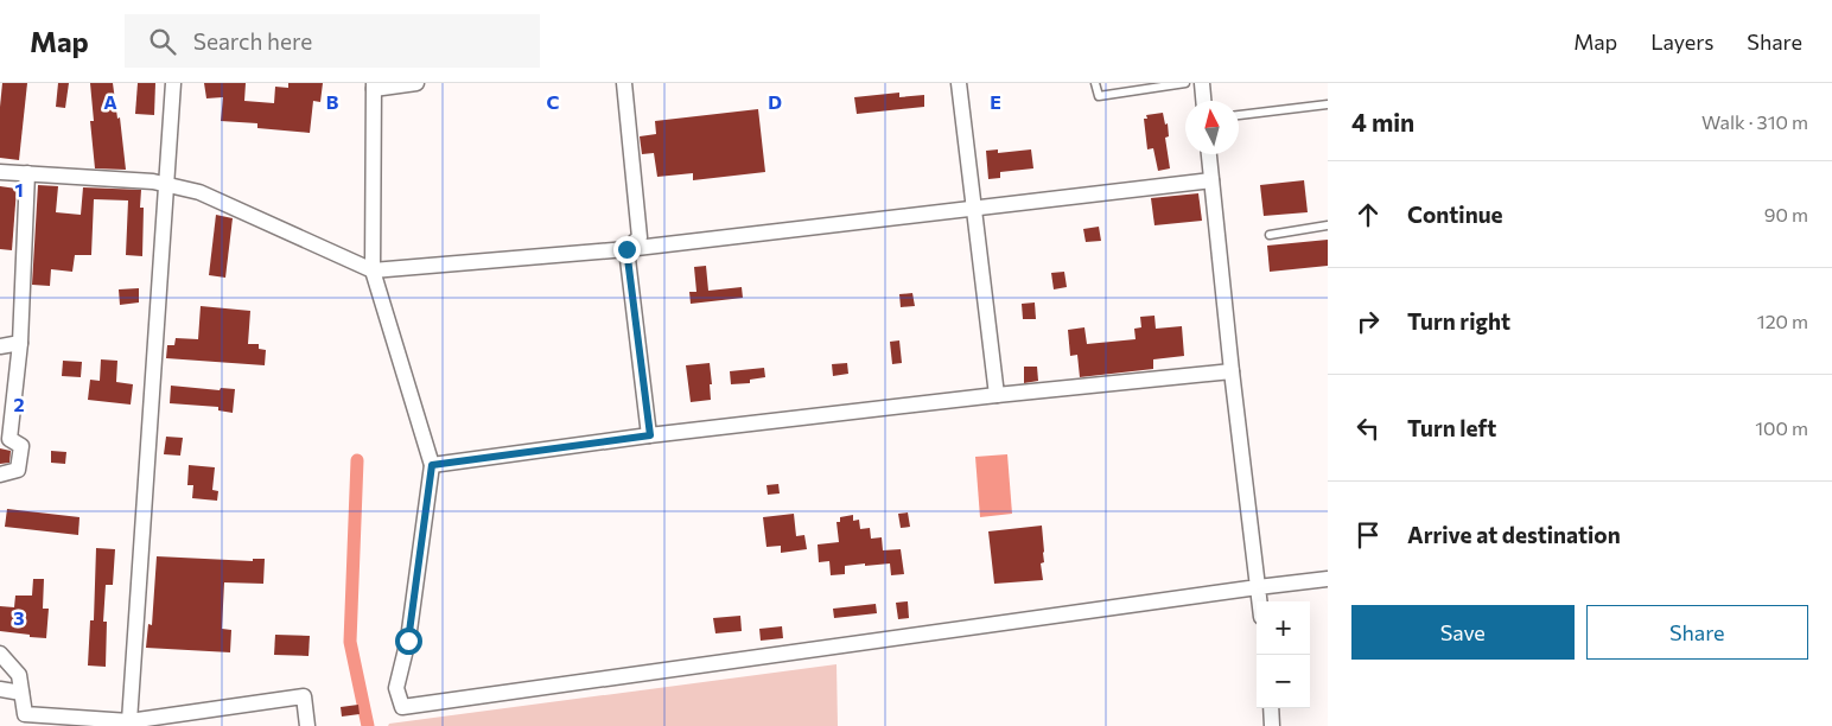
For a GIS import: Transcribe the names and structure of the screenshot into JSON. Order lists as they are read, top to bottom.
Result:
{
  "north": "top",
  "page": {
    "header": "Map",
    "search": "Search here",
    "nav": ["Map", "Layers", "Share"],
    "heading": ["4 min", "Walk · 310 m"],
    "list": [
      ["Continue", "90 m"],
      ["Turn right", "120 m"],
      ["Turn left", "100 m"],
      "Arrive at destination"
    ],
    "buttons": ["Save", "Share"],
    "map_buttons": ["+", "−"]
  },
  "grid": {
    "columns": [
      "A",
      "B",
      "C",
      "D",
      "E"
    ],
    "rows": ["1", "2", "3"]
  }
}
